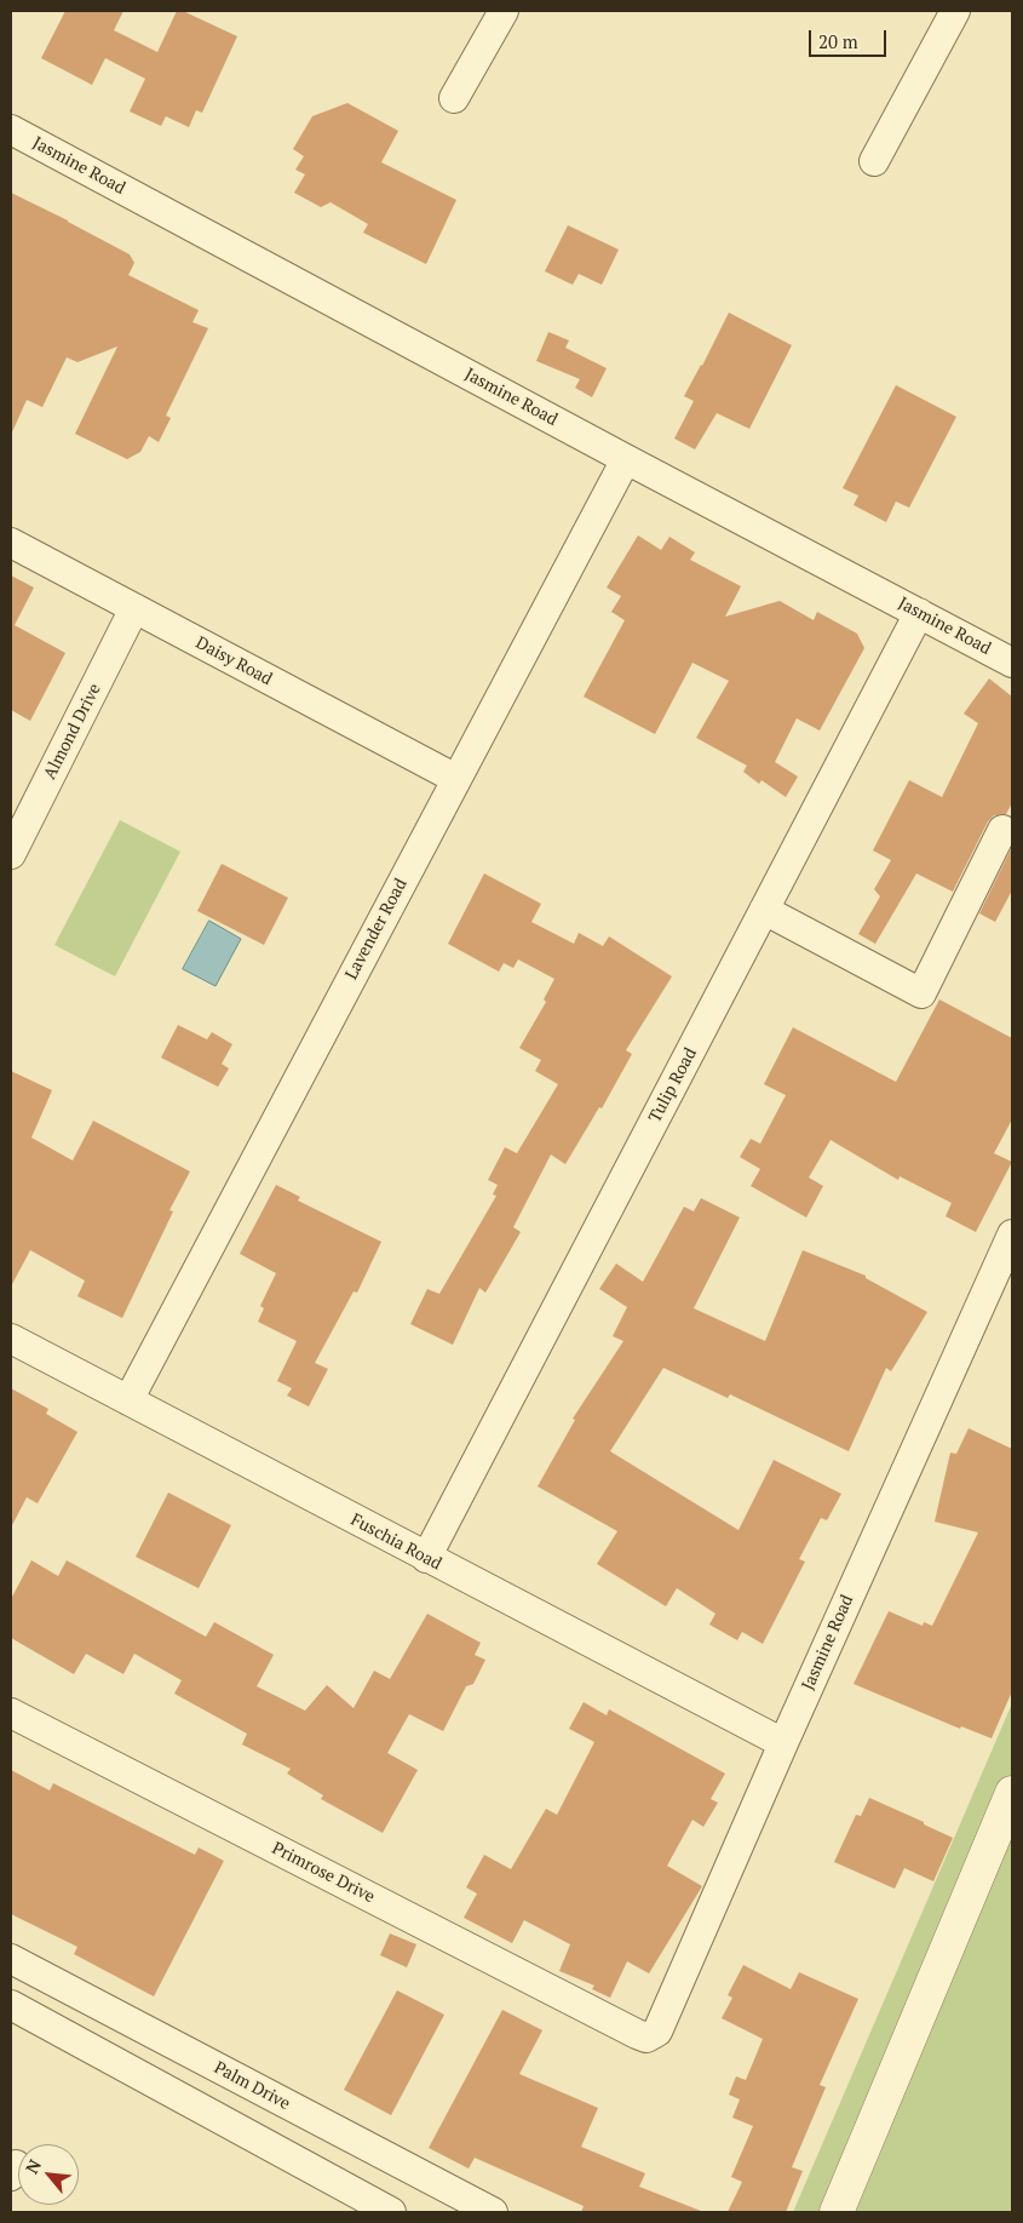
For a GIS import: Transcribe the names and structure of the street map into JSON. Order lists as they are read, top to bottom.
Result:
{
  "streets": {
    "street": [
      "Jasmine Road",
      "Daisy Road",
      "Almond Drive",
      "Lavender Road",
      "Tulip Road",
      "Fuschia Road",
      "Primrose Drive",
      "Palm Drive"
    ]
  },
  "crossings": [
    ["Jasmine Road", "Lavender Road"],
    ["Jasmine Road", "Tulip Road"],
    ["Jasmine Road", "Fuschia Road"],
    ["Jasmine Road", "Primrose Drive"],
    ["Daisy Road", "Almond Drive"],
    ["Daisy Road", "Lavender Road"],
    ["Lavender Road", "Fuschia Road"],
    ["Tulip Road", "Fuschia Road"]
  ],
  "scale_bar": "20 m",
  "north": "top left"
}
